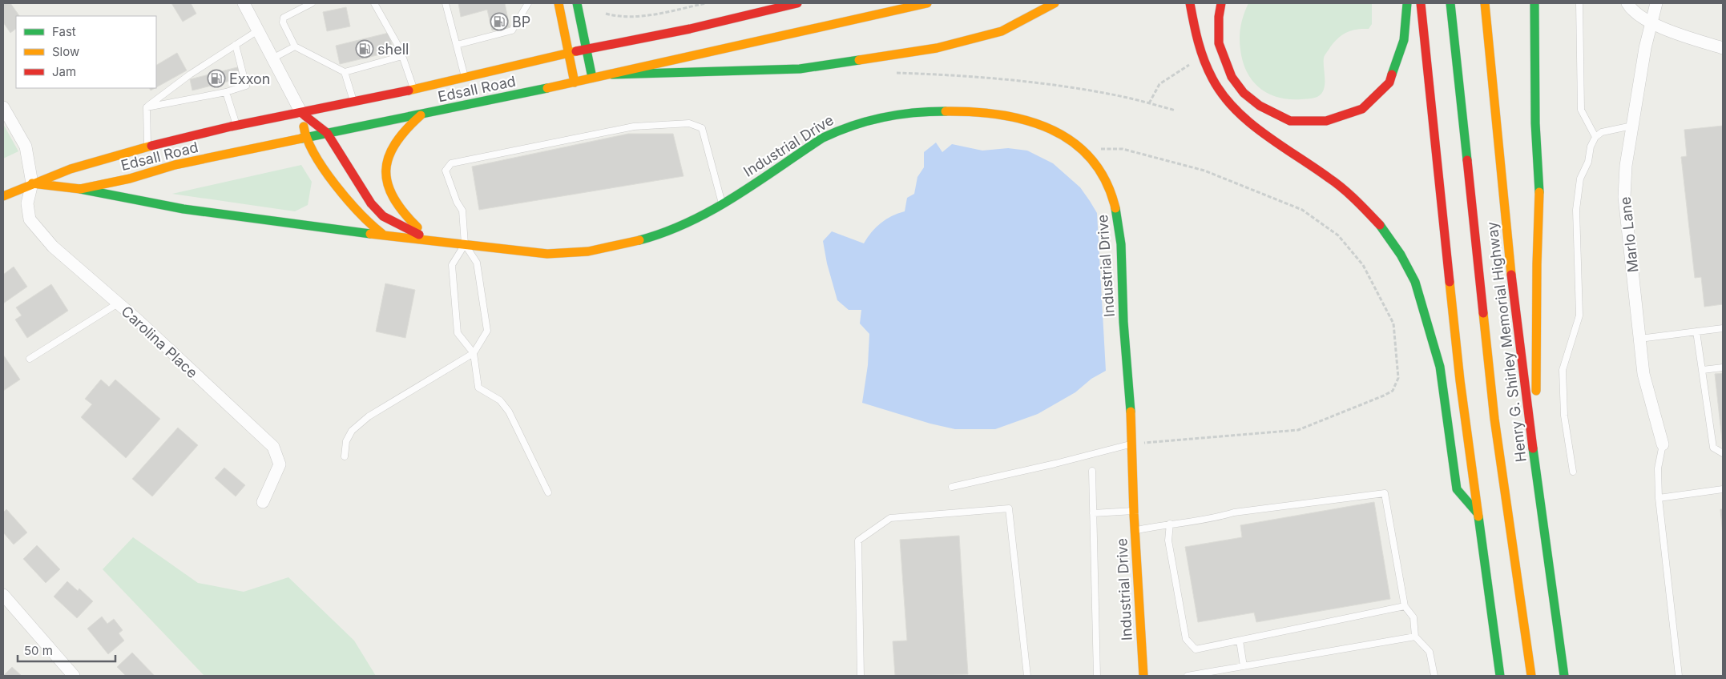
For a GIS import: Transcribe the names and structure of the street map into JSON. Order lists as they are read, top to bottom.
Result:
{
  "streets": {
    "main road": ["Edsall Road", "Industrial Drive", "Henry G. Shirley Memorial Highway"],
    "street": ["Marlo Lane", "Carolina Place"]
  },
  "crossings": [
    ["Edsall Road", "Industrial Drive"],
    ["Edsall Road", "Carolina Place"]
  ],
  "places": {
    "fuel station": ["BP", "shell", "Exxon"]
  },
  "legend": ["Fast", "Slow", "Jam"],
  "scale_bar": "50 m"
}
